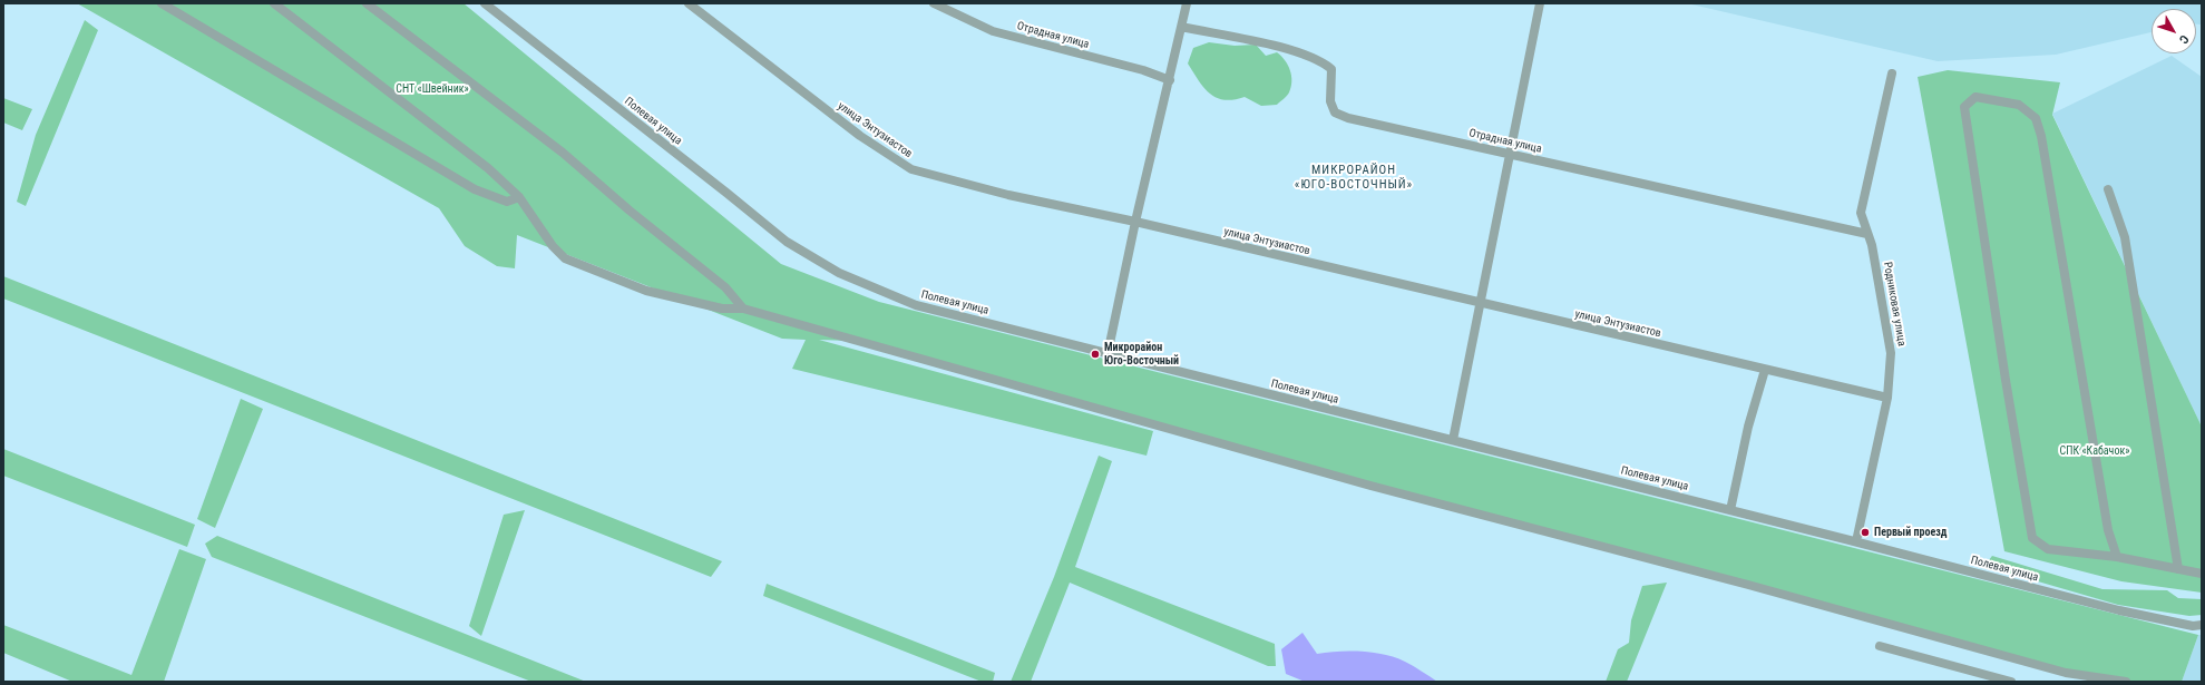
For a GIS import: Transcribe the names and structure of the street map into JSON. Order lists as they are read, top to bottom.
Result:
{
  "streets": {
    "street": [
      "Отрадная улица",
      "Полевая улица",
      "улица Энтузиастов",
      "Родниковая улица"
    ]
  },
  "crossings": [
    ["Отрадная улица", "Родниковая улица"],
    ["Полевая улица", "Родниковая улица"],
    ["улица Энтузиастов", "Родниковая улица"]
  ],
  "districts": ["МИКРОРАЙОН «ЮГО-ВОСТОЧНЫЙ»"],
  "parks": ["СНТ «Швейник»", "СПК «Кабачок»"],
  "places": ["Микрорайон Юго-Восточный", "Первый проезд"],
  "north": "bottom right"
}
